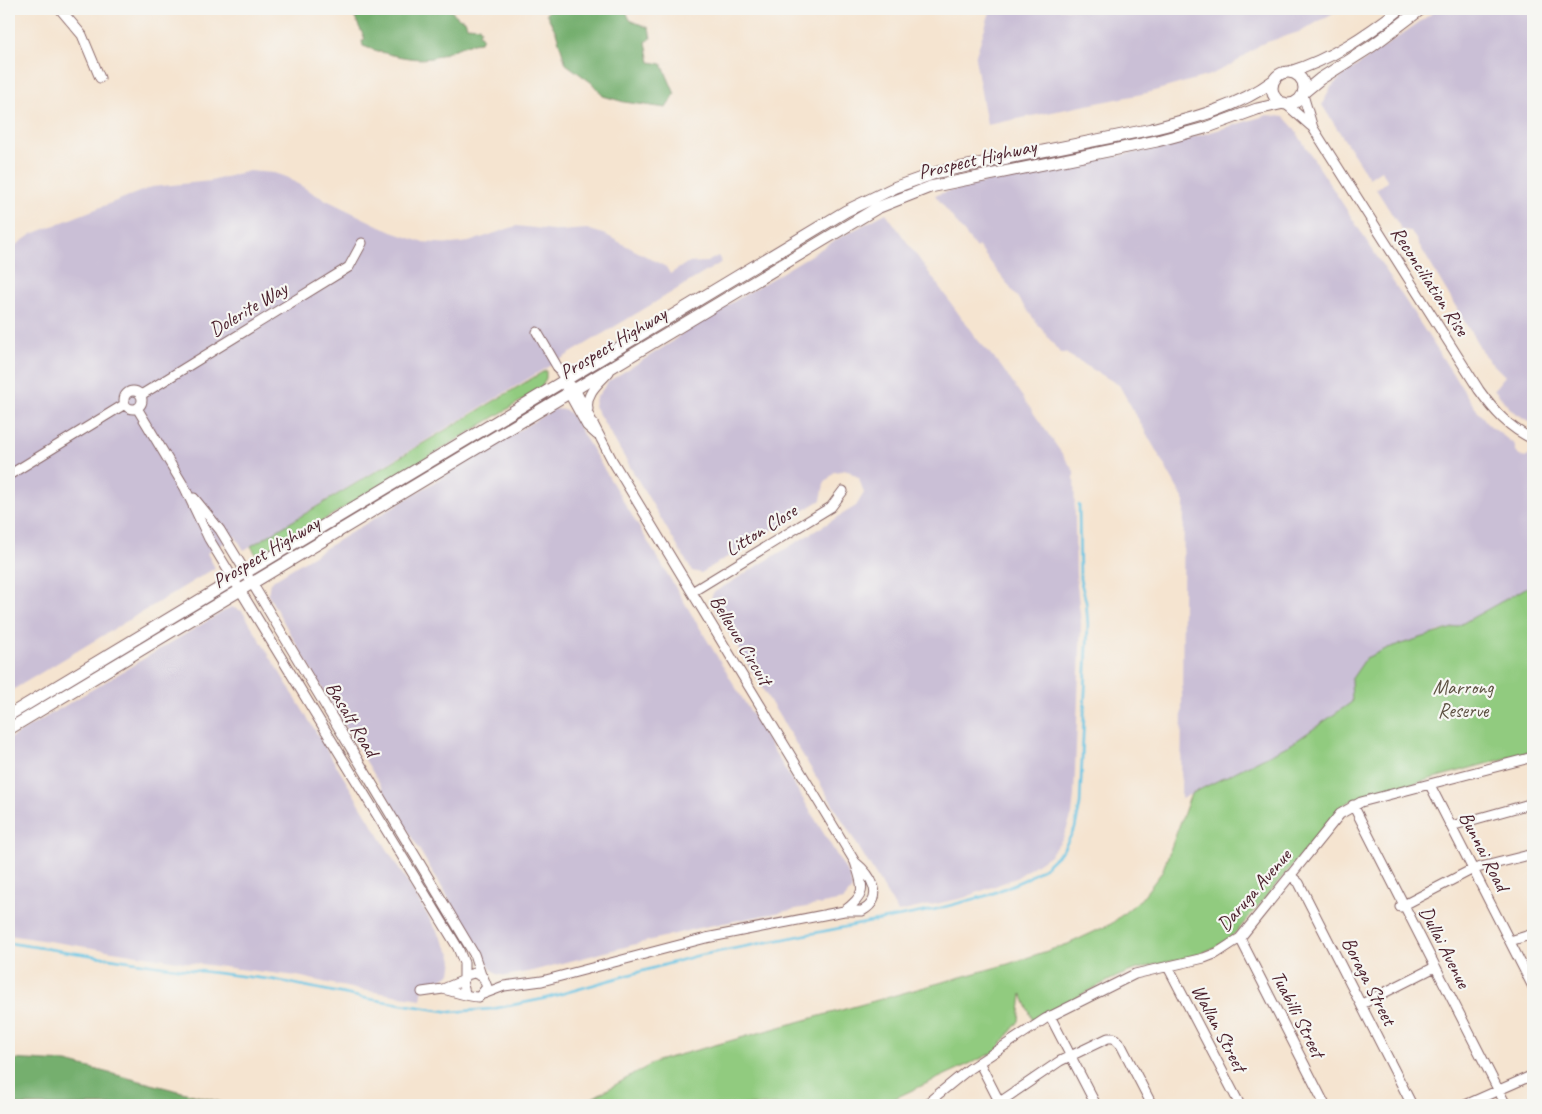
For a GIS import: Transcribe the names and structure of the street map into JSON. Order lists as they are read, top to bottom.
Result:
{
  "streets": {
    "main road": ["Prospect Highway"],
    "street": [
      "Reconciliation Rise",
      "Dolerite Way",
      "Litton Close",
      "Bellevue Circuit",
      "Basalt Road",
      "Bunnai Road",
      "Daruga Avenue",
      "Dullai Avenue",
      "Boraga Street",
      "Tuabilli Street",
      "Wallan Street"
    ]
  },
  "crossings": [
    ["Prospect Highway", "Reconciliation Rise"],
    ["Prospect Highway", "Bellevue Circuit"],
    ["Prospect Highway", "Basalt Road"],
    ["Dolerite Way", "Basalt Road"],
    ["Litton Close", "Bellevue Circuit"],
    ["Bellevue Circuit", "Basalt Road"],
    ["Daruga Avenue", "Dullai Avenue"],
    ["Daruga Avenue", "Boraga Street"],
    ["Daruga Avenue", "Tuabilli Street"],
    ["Daruga Avenue", "Wallan Street"]
  ],
  "parks": ["Marrong Reserve"]
}
